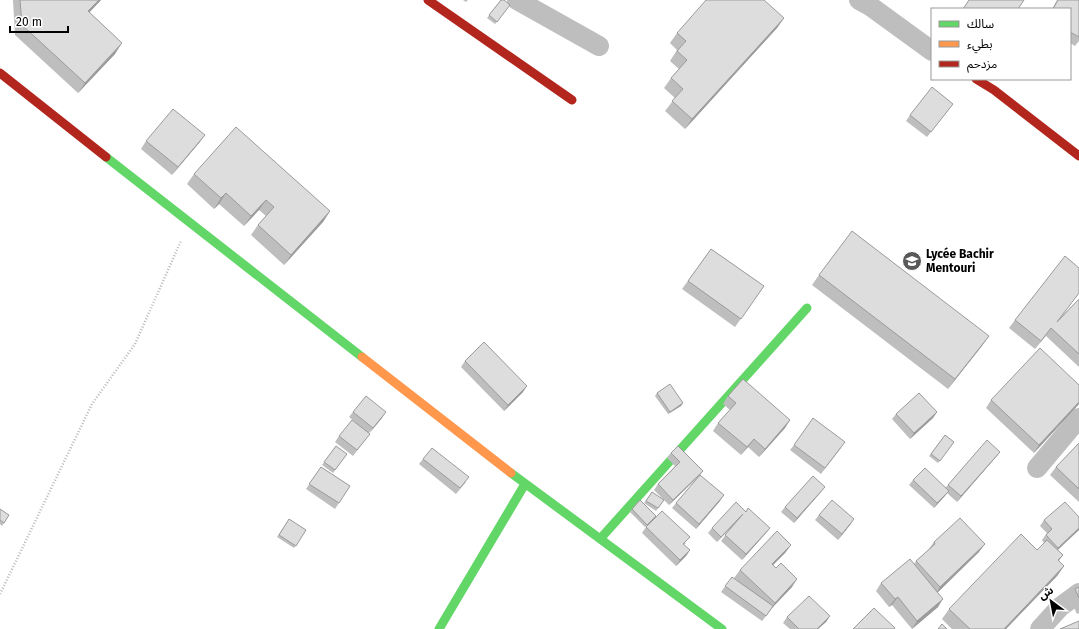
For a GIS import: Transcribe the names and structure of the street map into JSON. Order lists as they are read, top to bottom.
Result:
{
  "places": {
    "school or university": ["Lycée Bachir Mentouri"]
  },
  "legend": ["سالك", "بطيء", "مزدحم"],
  "scale_bar": "20 m",
  "north": "top left"
}
